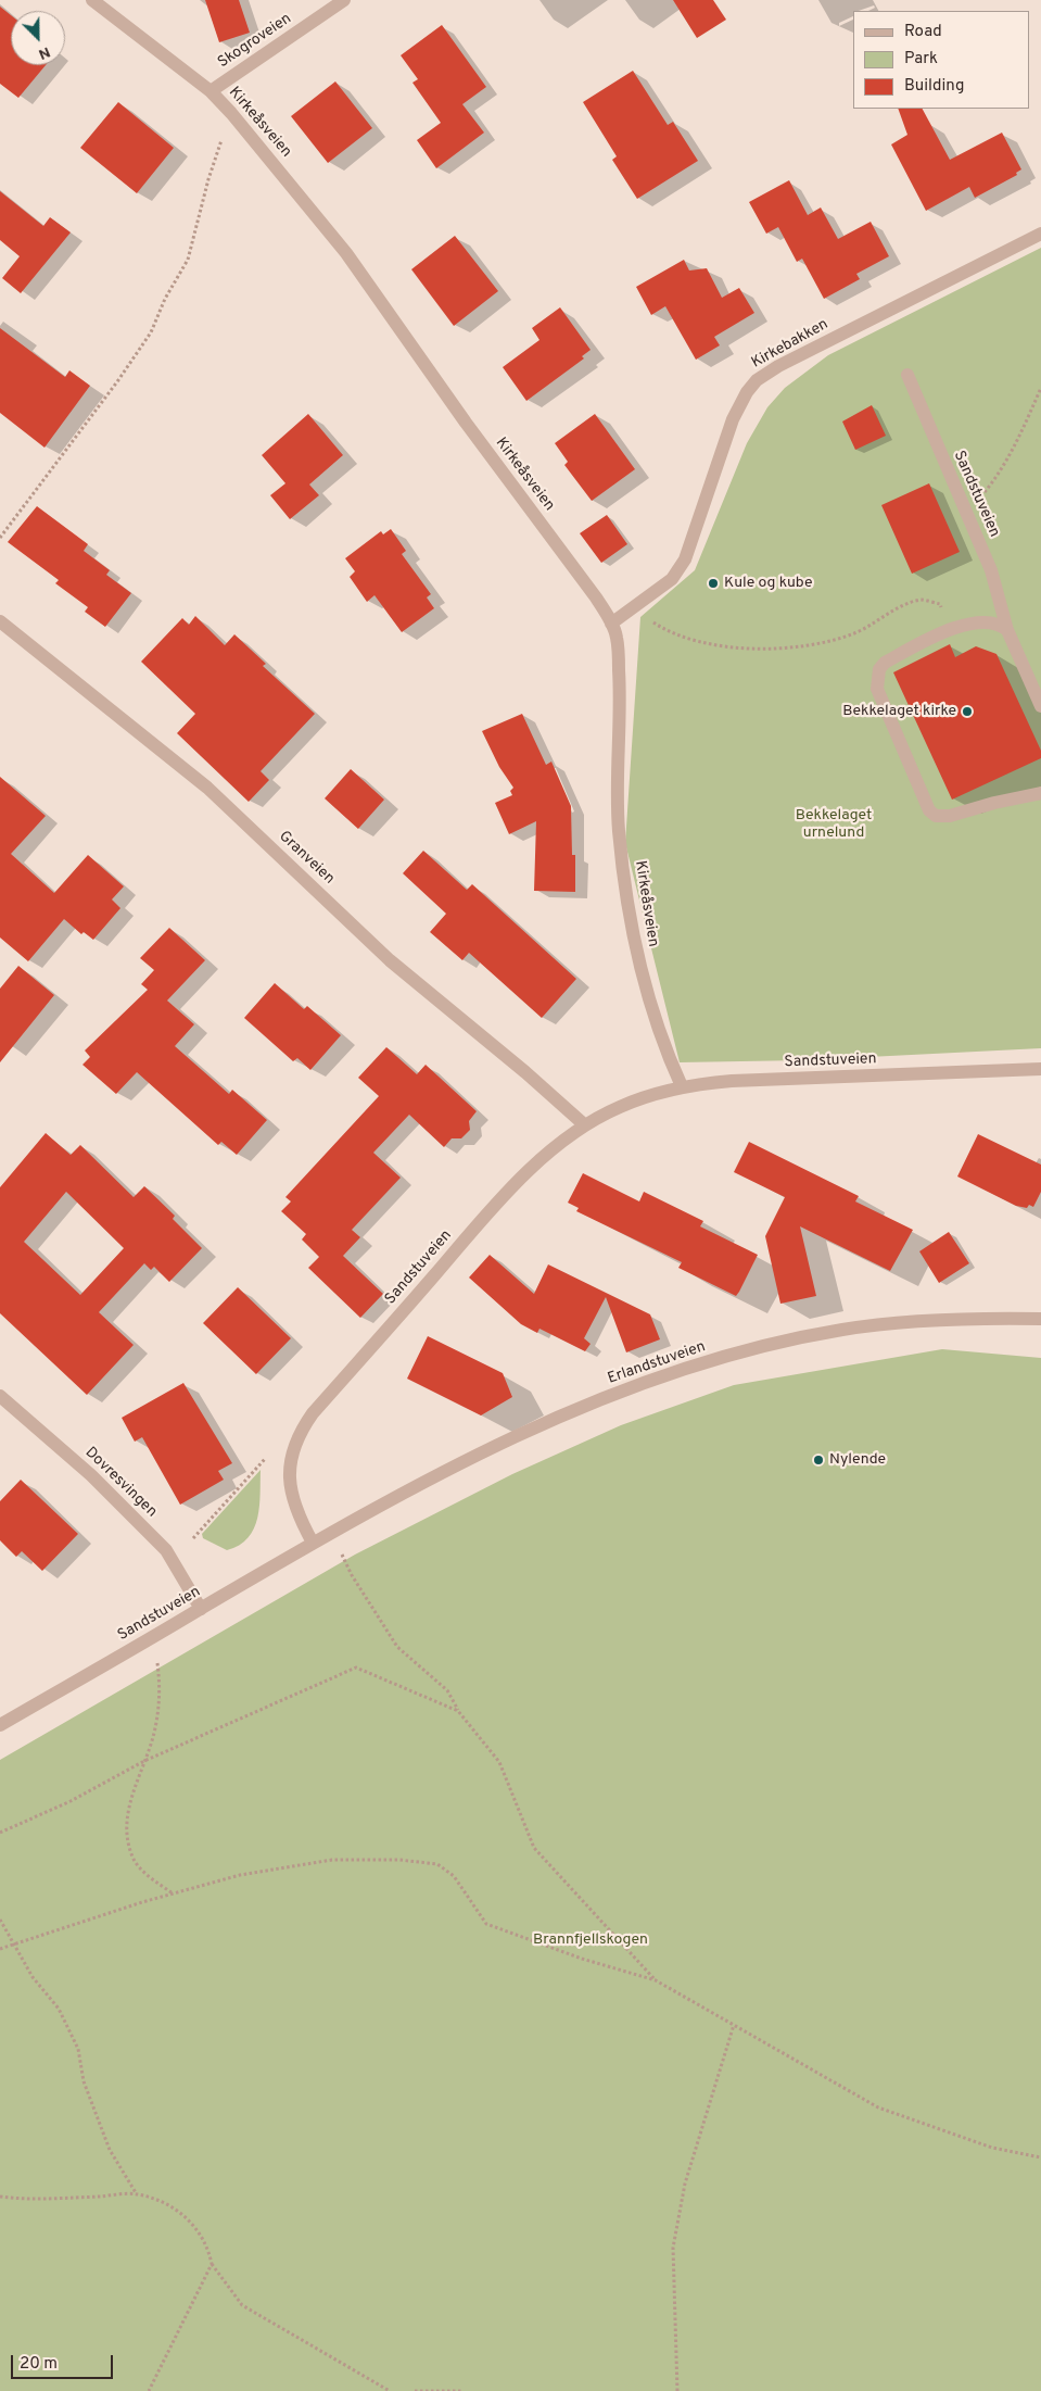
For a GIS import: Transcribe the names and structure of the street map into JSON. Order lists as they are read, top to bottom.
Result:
{
  "streets": {
    "street": [
      "Skogroveien",
      "Kirkeåsveien",
      "Kirkebakken",
      "Sandstuveien",
      "Granveien",
      "Erlandstuveien",
      "Dovresvingen"
    ]
  },
  "crossings": [
    ["Skogroveien", "Kirkeåsveien"],
    ["Kirkeåsveien", "Kirkebakken"],
    ["Kirkeåsveien", "Sandstuveien"],
    ["Sandstuveien", "Granveien"],
    ["Sandstuveien", "Erlandstuveien"],
    ["Sandstuveien", "Dovresvingen"]
  ],
  "parks": ["Bekkelaget urnelund", "Brannfjellskogen"],
  "places": ["Kule og kube", "Bekkelaget kirke", "Nylende"],
  "legend": ["Road", "Park", "Building"],
  "scale_bar": "20 m",
  "north": "bottom right"
}
